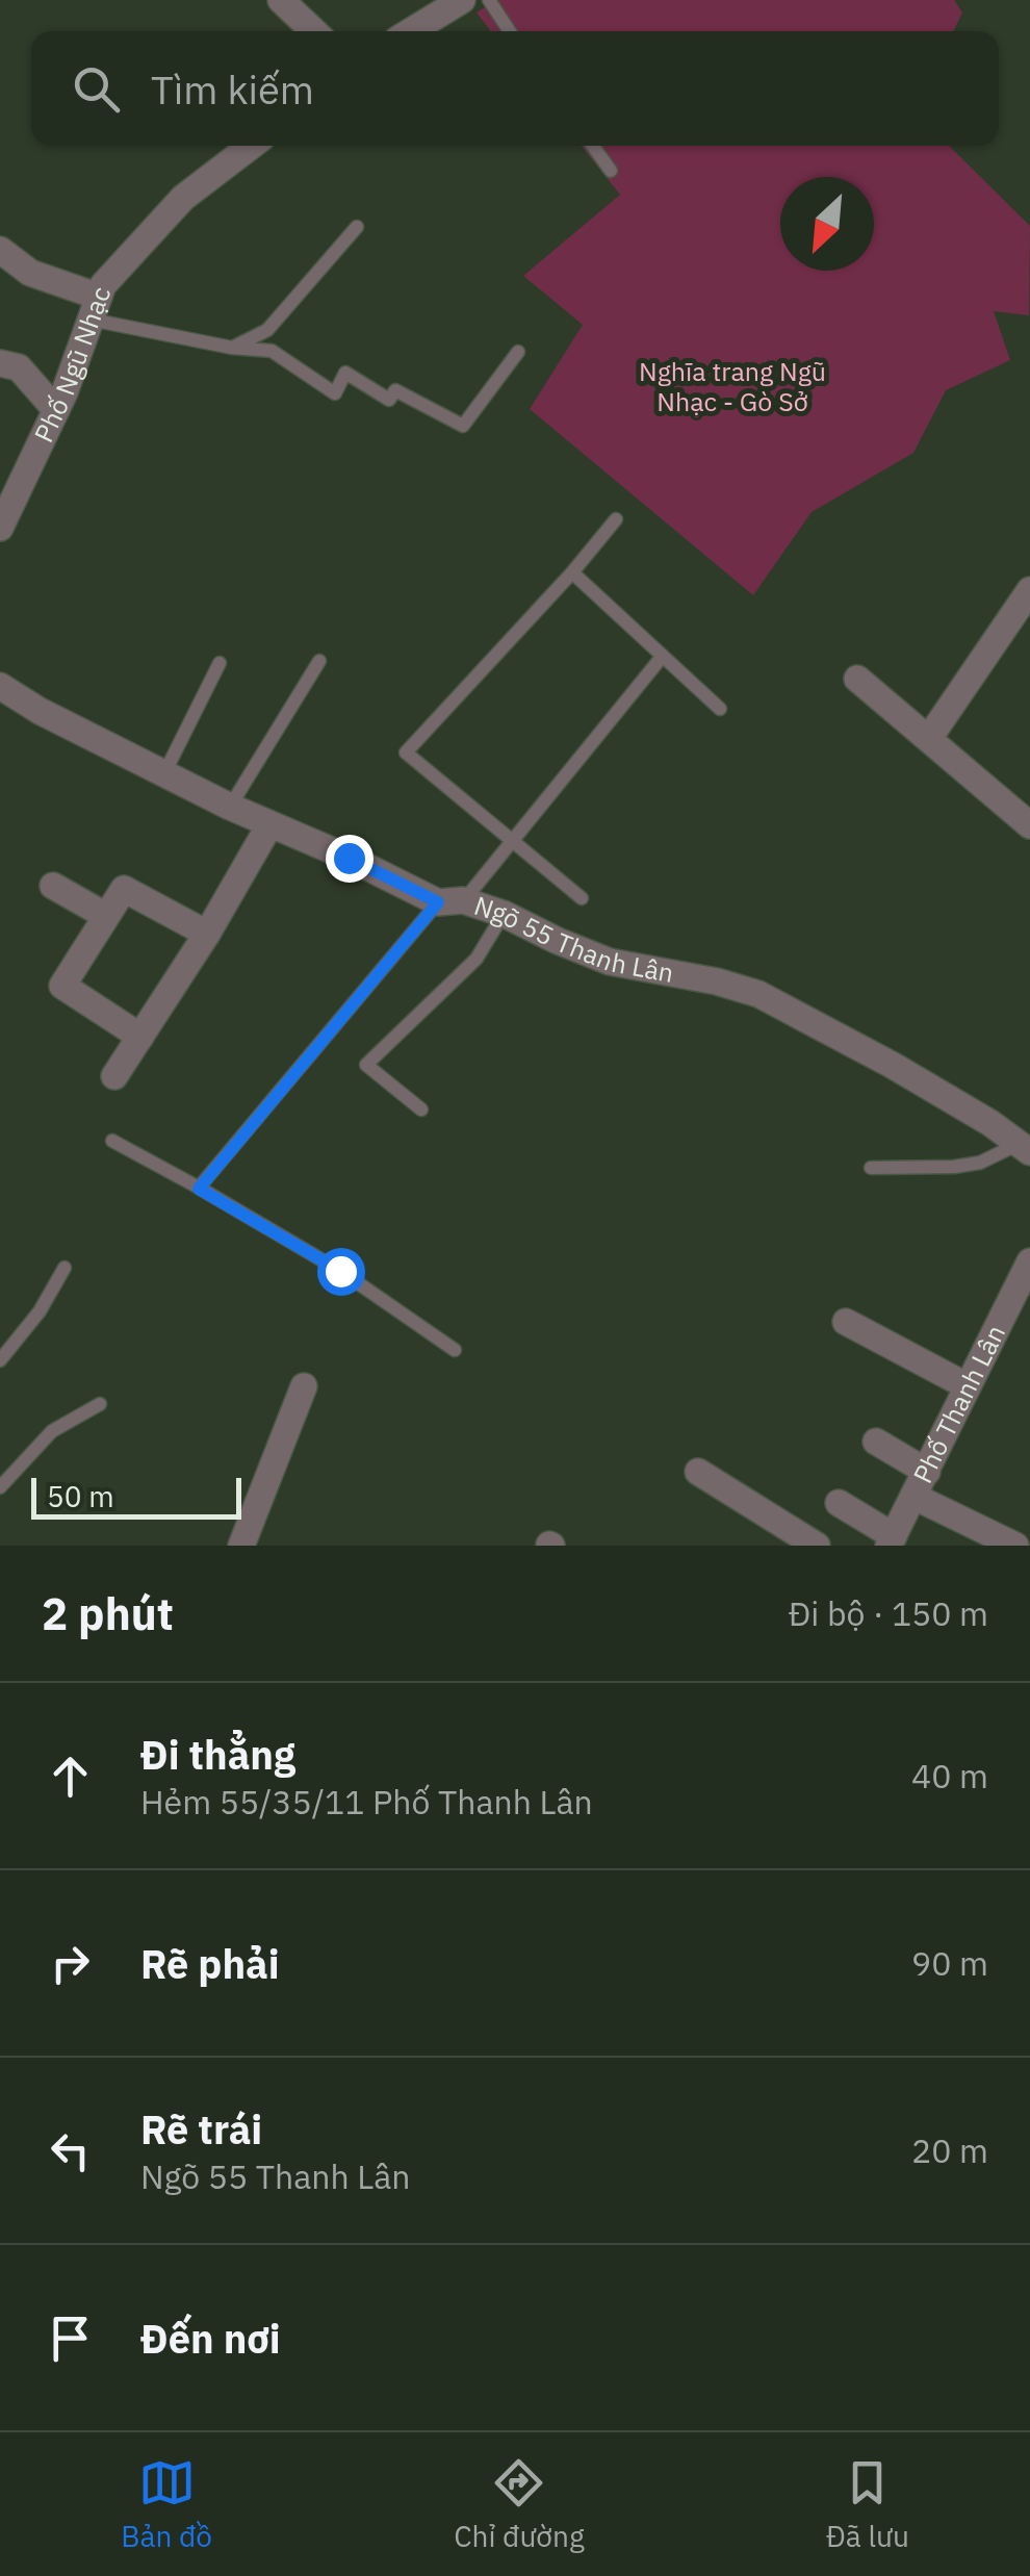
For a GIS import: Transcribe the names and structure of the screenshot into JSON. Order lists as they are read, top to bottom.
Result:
{
  "streets": {
    "street": ["Phố Ngũ Nhạc", "Ngõ 55 Thanh Lân", "Phố Thanh Lân"]
  },
  "parks": ["Nghĩa trang Ngũ Nhạc - Gò Sở"],
  "scale_bar": "50 m",
  "north": "bottom left",
  "page": {
    "search": "Tìm kiếm",
    "scale": "50 m",
    "heading": ["2 phút", "Đi bộ · 150 m"],
    "list": [
      ["Đi thẳng", "Hẻm 55/35/11 Phố Thanh Lân", "40 m"],
      ["Rẽ phải", "90 m"],
      ["Rẽ trái", "Ngõ 55 Thanh Lân", "20 m"],
      "Đến nơi"
    ],
    "nav": ["Bản đồ", "Chỉ đường", "Đã lưu"]
  }
}
